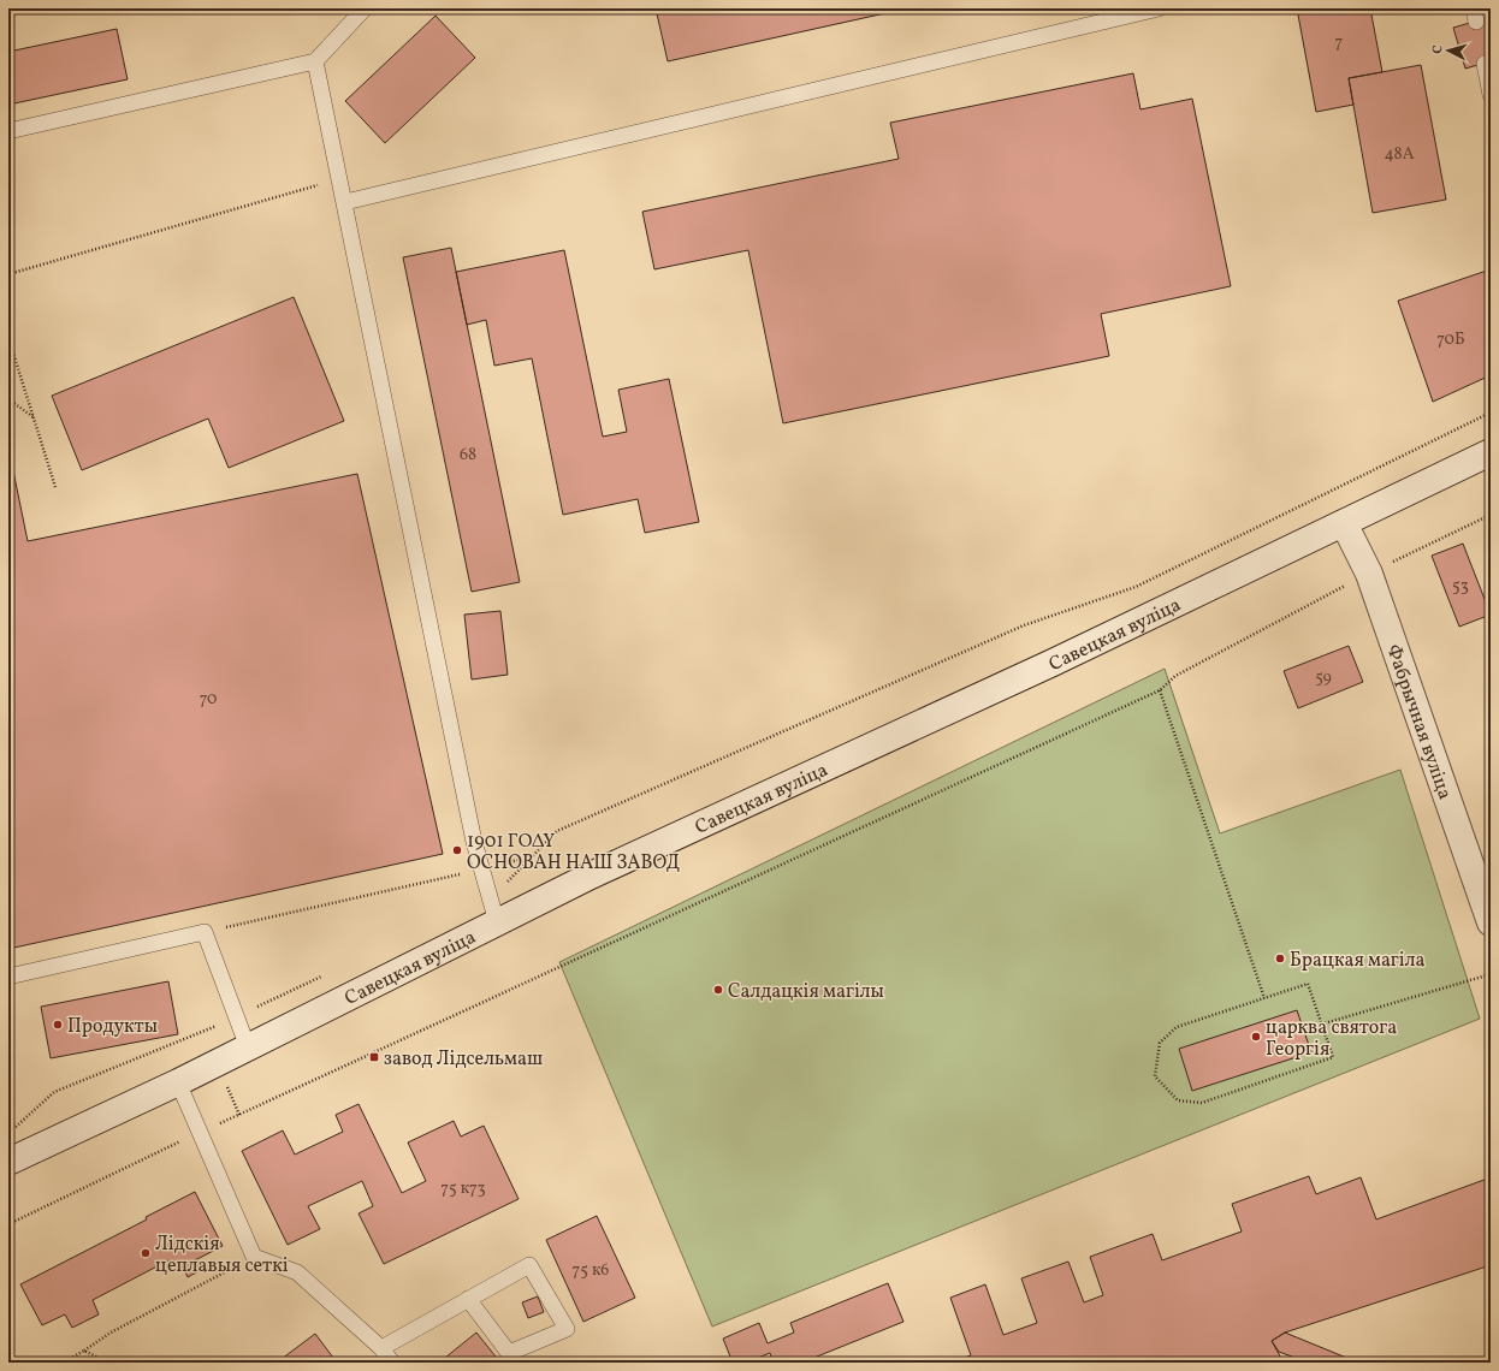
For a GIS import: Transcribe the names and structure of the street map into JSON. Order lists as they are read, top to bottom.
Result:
{
  "streets": {
    "main road": ["Савецкая вуліца", "Фабрычная вуліца"]
  },
  "crossings": [
    ["Савецкая вуліца", "Фабрычная вуліца"]
  ],
  "places": {
    "other": [
      "1901 ΓΟΔΥ ОСНОВАН НАШ ЗАВОД",
      "Брацкая магіла",
      "Салдацкія магілы",
      "Продукты",
      "царква святога Георгія",
      "Лідскія цеплавыя сеткі"
    ],
    "transit": ["завод Лідсельмаш"]
  },
  "house_numbers": [
    "7",
    "48А",
    "70Б",
    "68",
    "53",
    "59",
    "70",
    "75 к73",
    "75 к6"
  ],
  "north": "left"
}
